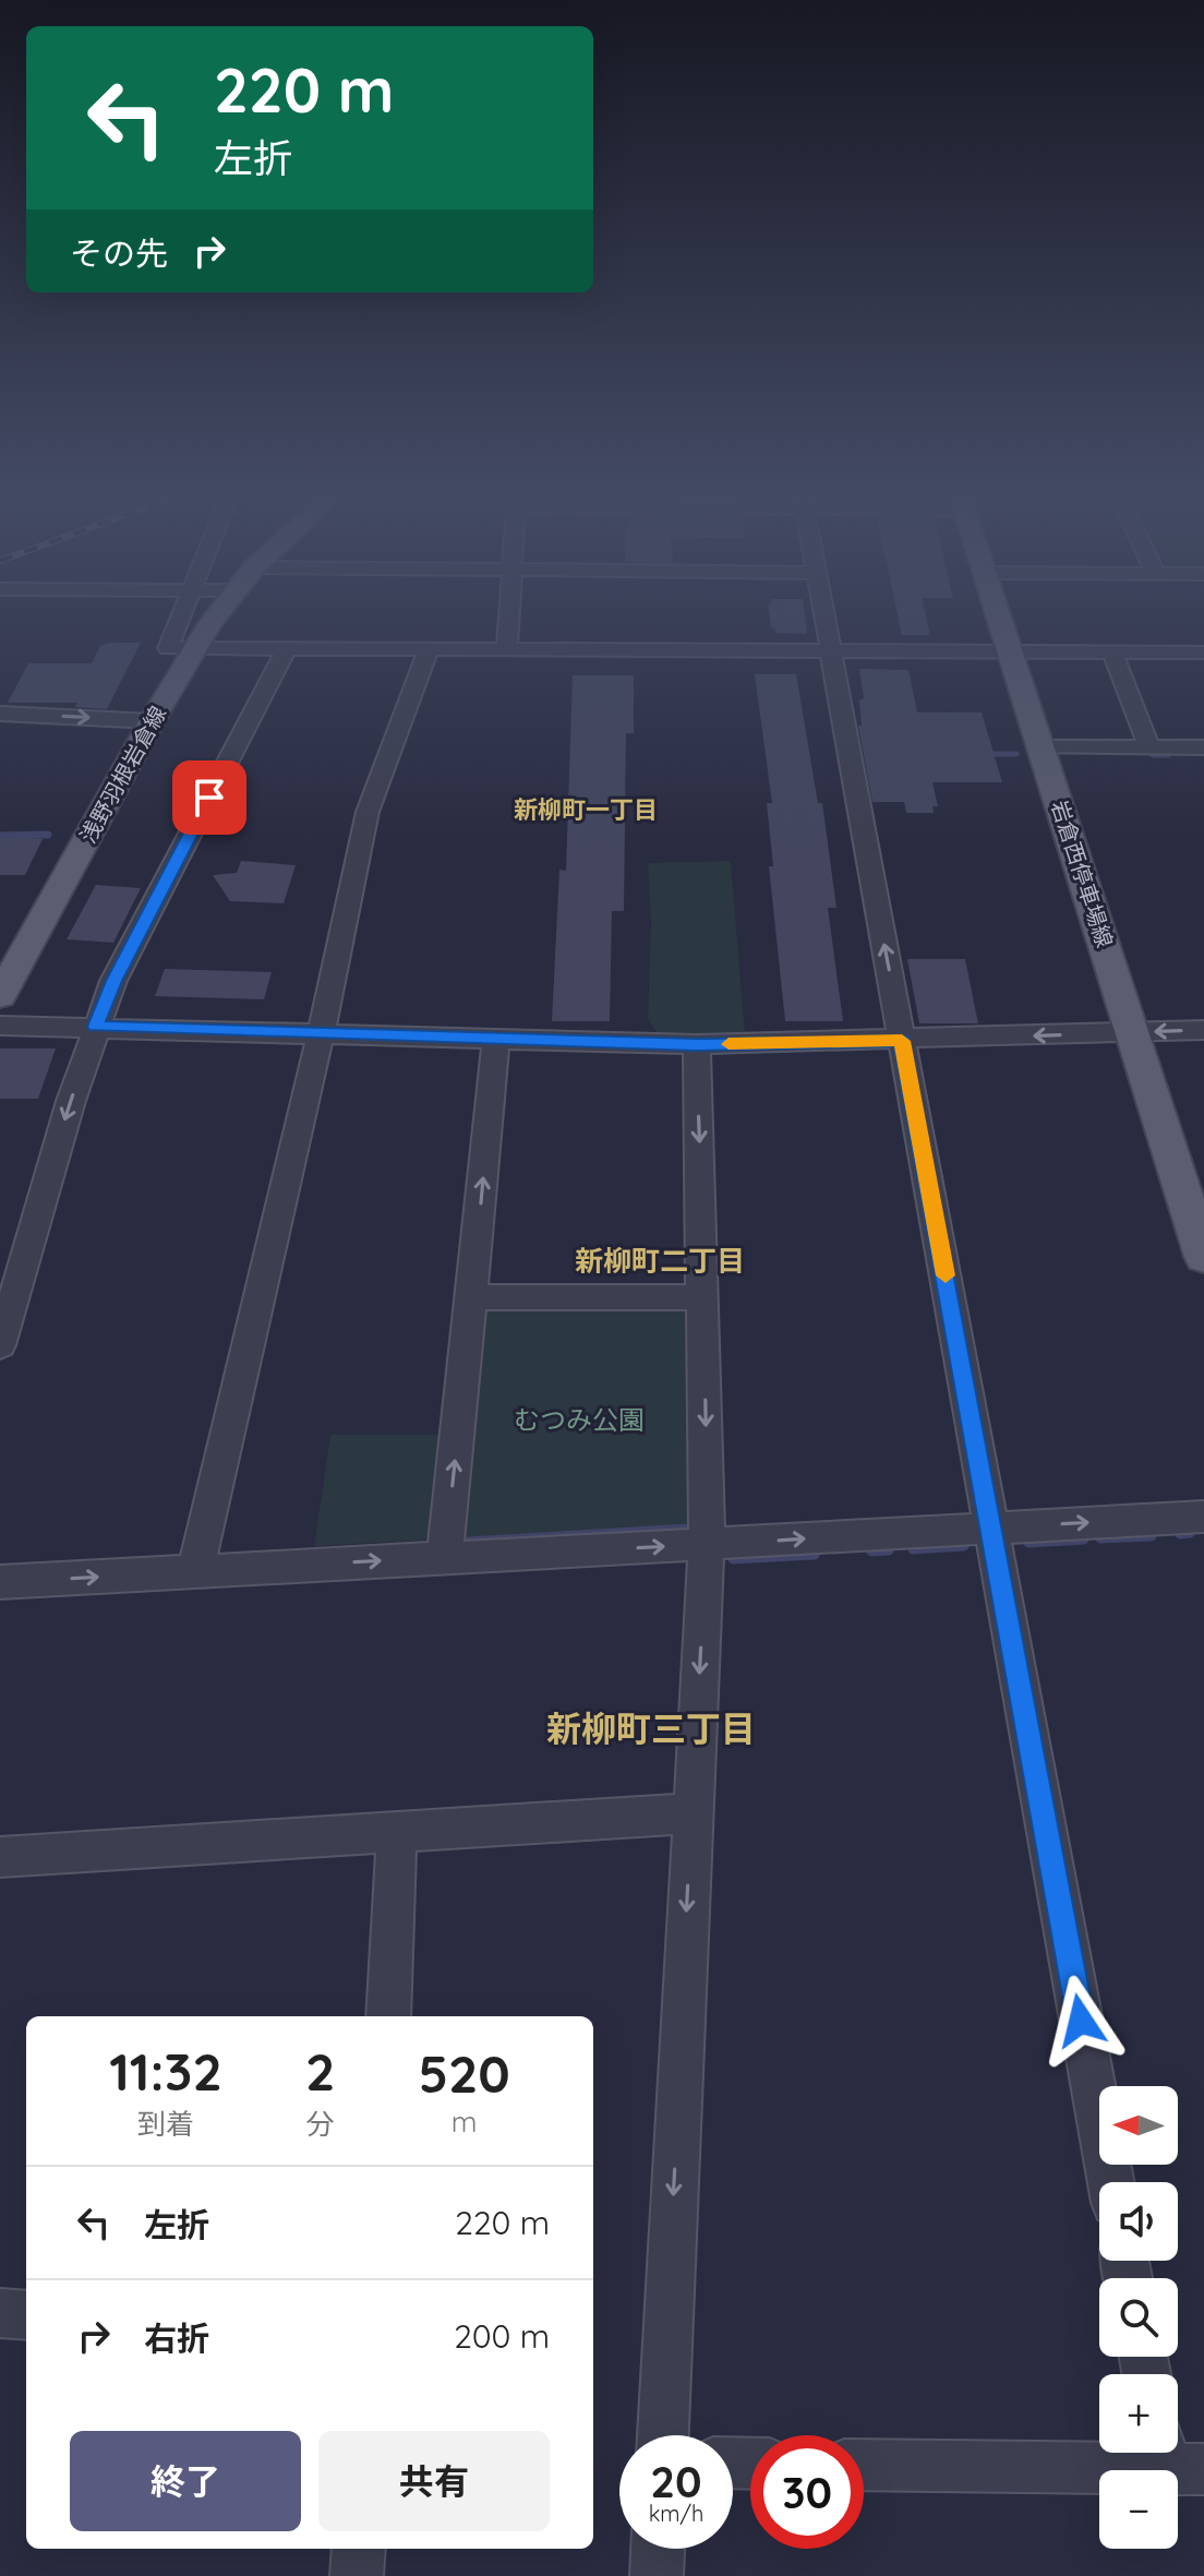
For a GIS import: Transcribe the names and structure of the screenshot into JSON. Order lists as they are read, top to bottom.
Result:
{
  "streets": {
    "main road": ["浅野羽根岩倉線", "岩倉西停車場線"]
  },
  "districts": ["新柳町一丁目", "新柳町二丁目", "新柳町三丁目"],
  "parks": ["むつみ公園"],
  "north": "left",
  "page": {
    "turn": ["220 m", "左折"],
    "then": "その先",
    "eta": [
      "11:32",
      "到着",
      "2",
      "分",
      "520",
      "m"
    ],
    "map_buttons": ["+", "−"],
    "list": [
      {
        "name": "左折",
        "value": "220 m"
      },
      {
        "name": "右折",
        "value": "200 m"
      }
    ],
    "buttons": ["終了", "共有"],
    "speed": "20 km/h",
    "limit": "30"
  }
}
